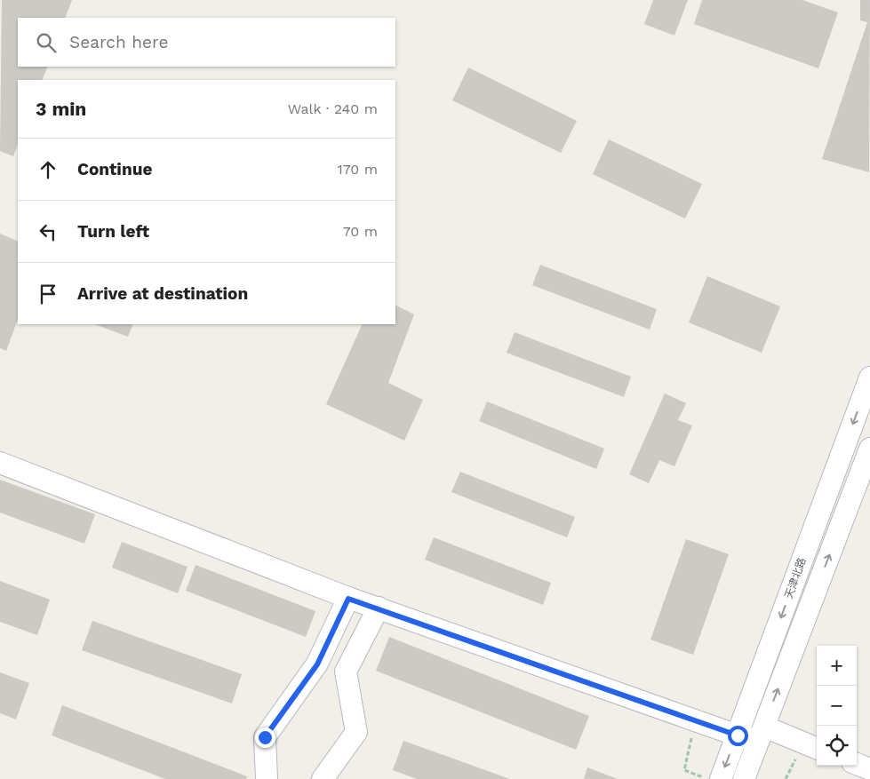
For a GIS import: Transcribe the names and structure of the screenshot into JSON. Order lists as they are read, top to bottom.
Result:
{
  "streets": {
    "street": ["天津北路"]
  },
  "page": {
    "search": "Search here",
    "heading": ["3 min", "Walk · 240 m"],
    "list": [
      ["Continue", "170 m"],
      ["Turn left", "70 m"],
      "Arrive at destination"
    ],
    "map_buttons": ["+", "−"]
  }
}
